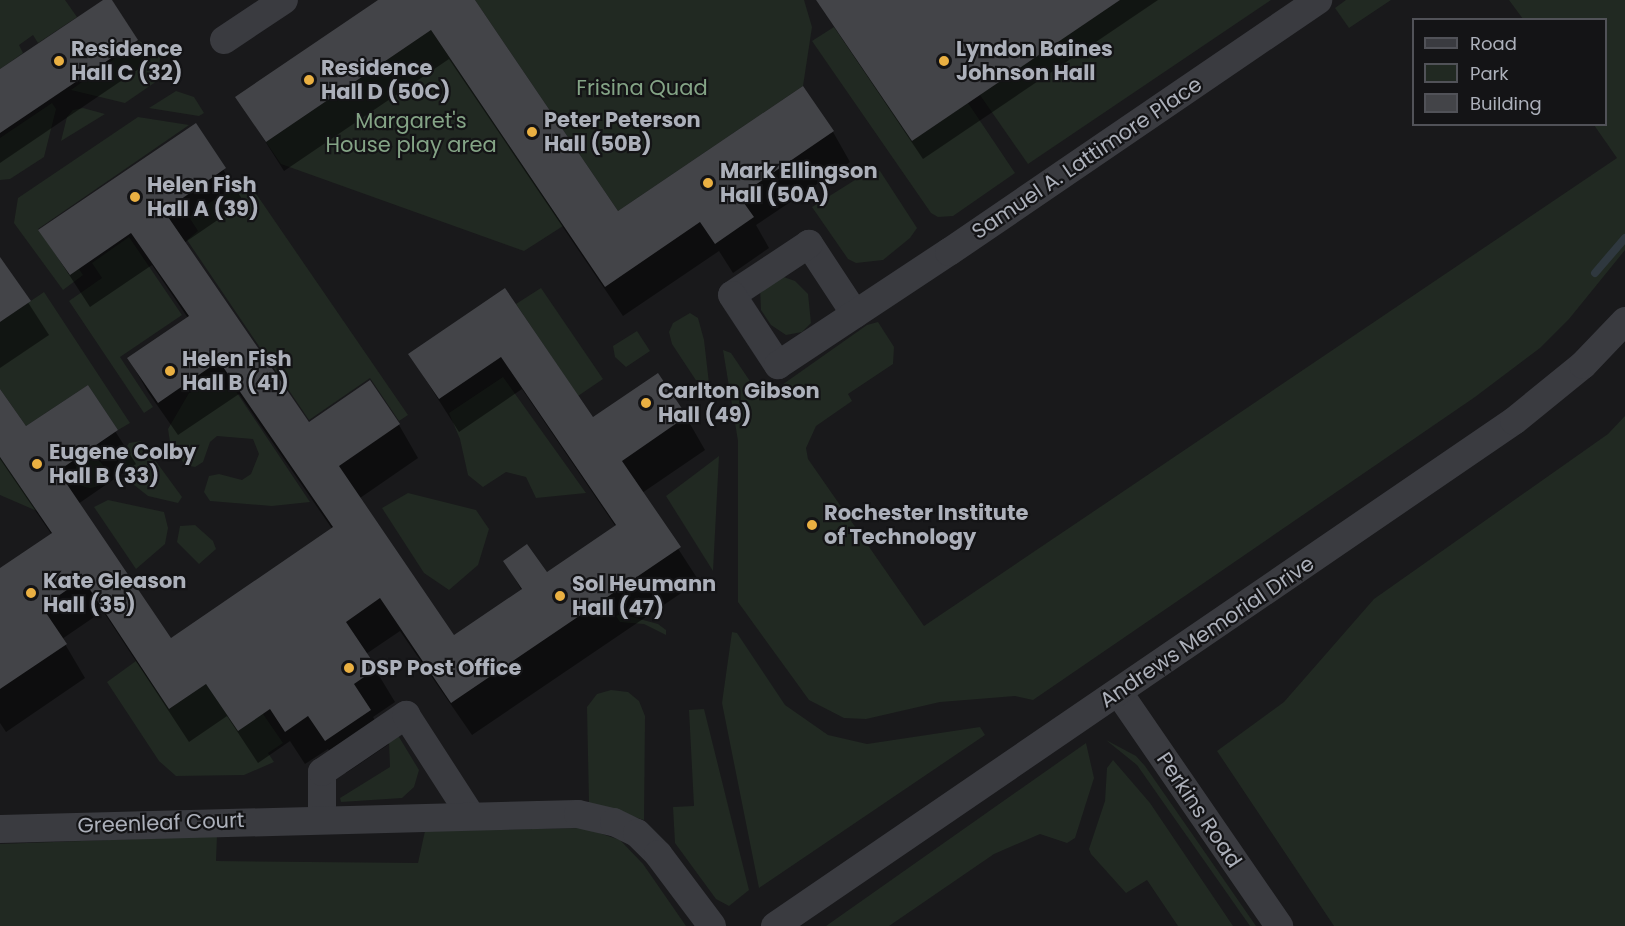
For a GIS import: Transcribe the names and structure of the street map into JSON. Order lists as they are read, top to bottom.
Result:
{
  "streets": {
    "street": [
      "Samuel A. Lattimore Place",
      "Andrews Memorial Drive",
      "Perkins Road",
      "Greenleaf Court"
    ]
  },
  "crossings": [
    ["Andrews Memorial Drive", "Perkins Road"]
  ],
  "parks": ["Frisina Quad", "Margaret's House play area"],
  "places": [
    "Residence Hall C (32)",
    "Lyndon Baines Johnson Hall",
    "Residence Hall D (50C)",
    "Peter Peterson Hall (50B)",
    "Mark Ellingson Hall (50A)",
    "Helen Fish Hall A (39)",
    "Helen Fish Hall B (41)",
    "Carlton Gibson Hall (49)",
    "Eugene Colby Hall B (33)",
    "Rochester Institute of Technology",
    "Kate Gleason Hall (35)",
    "Sol Heumann Hall (47)",
    "DSP Post Office"
  ],
  "legend": ["Road", "Park", "Building"]
}
